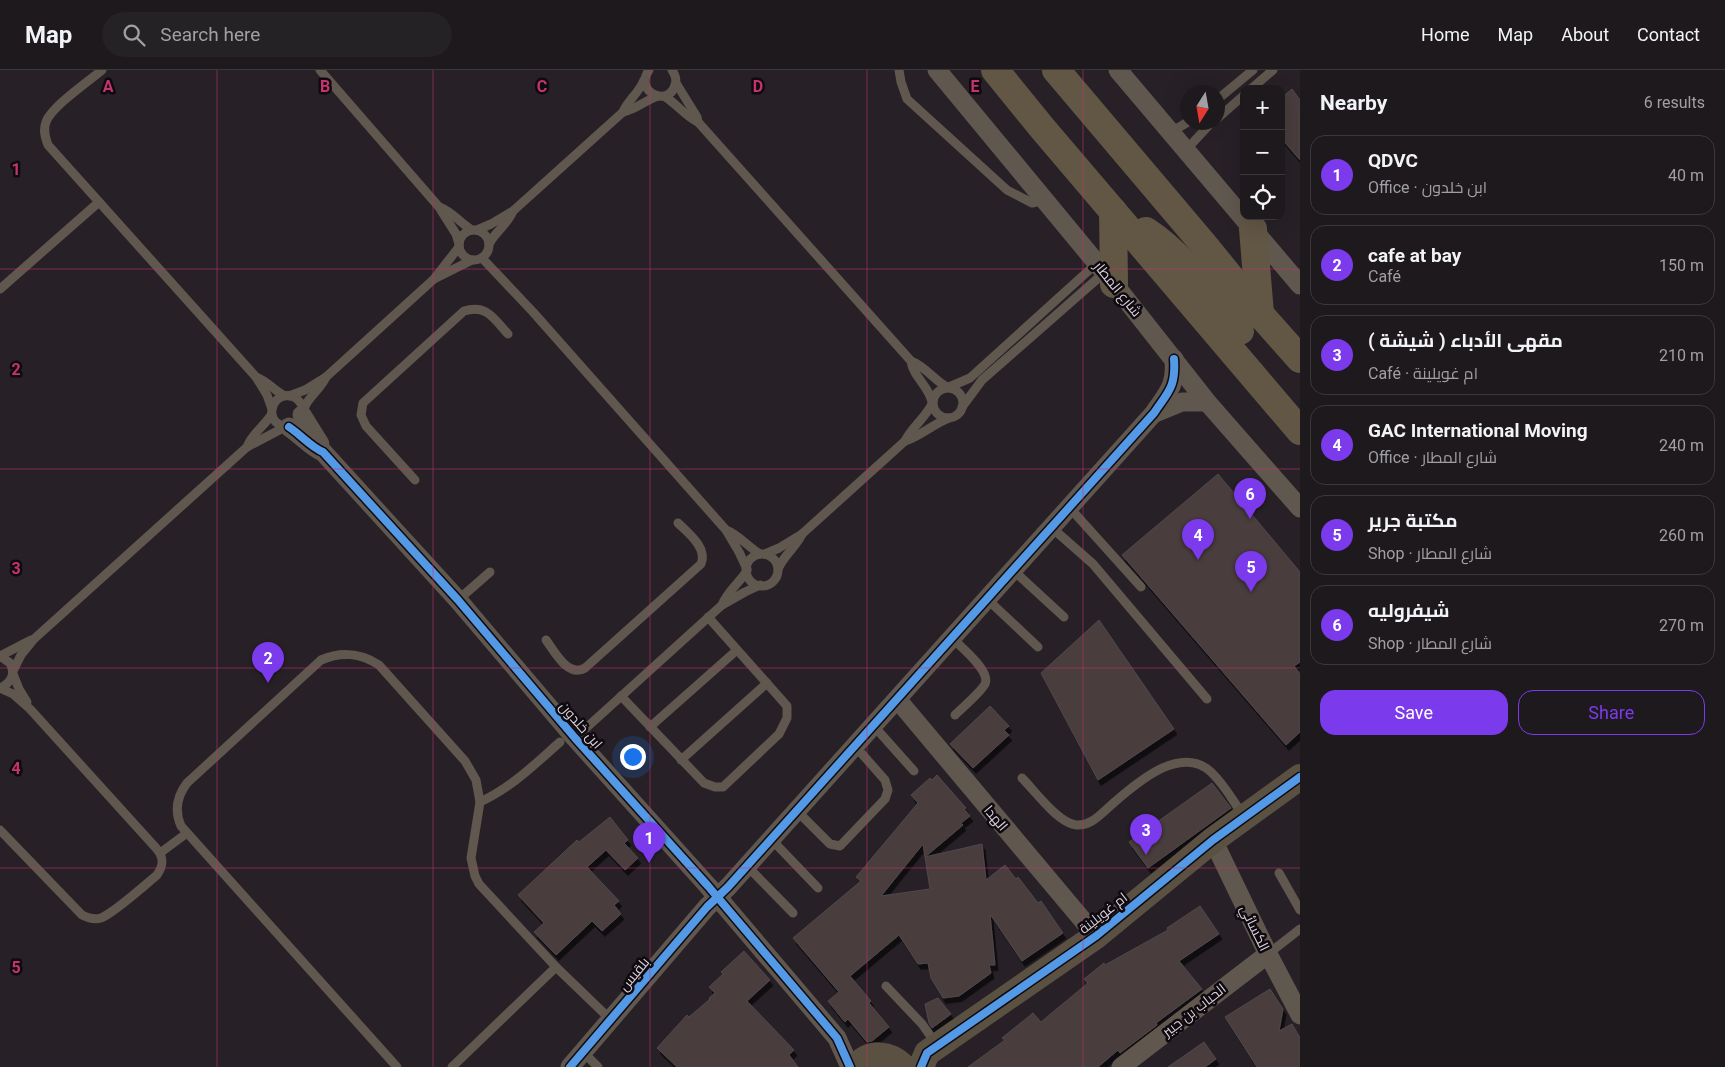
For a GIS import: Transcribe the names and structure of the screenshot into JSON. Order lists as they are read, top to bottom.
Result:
{
  "streets": {
    "street": [
      "شارع المطار",
      "ابن خلدون",
      "الهدا",
      "ام غويلينة",
      "الكسائي",
      "بلقيس",
      "الحباب بن جبير"
    ]
  },
  "crossings": [
    ["شارع المطار", "بلقيس"],
    ["ابن خلدون", "بلقيس"],
    ["الهدا", "ام غويلينة"],
    ["الهدا", "بلقيس"],
    ["ام غويلينة", "الكسائي"],
    ["الكسائي", "الحباب بن جبير"]
  ],
  "north": "bottom",
  "page": {
    "header": "Map",
    "search": "Search here",
    "nav": [
      "Home",
      "Map",
      "About",
      "Contact"
    ],
    "heading": ["Nearby", "6 results"],
    "map_buttons": ["+", "−"],
    "list": [
      {
        "mark": "1",
        "name": "QDVC",
        "note": "Office · ابن خلدون",
        "value": "40 m"
      },
      {
        "mark": "2",
        "name": "cafe at bay",
        "note": "Café",
        "value": "150 m"
      },
      {
        "mark": "3",
        "name": "مقهى الأدباء ( شيشة )",
        "note": "Café · ام غويلينة",
        "value": "210 m"
      },
      {
        "mark": "4",
        "name": "GAC International Moving",
        "note": "Office · شارع المطار",
        "value": "240 m"
      },
      {
        "mark": "5",
        "name": "مكتبة جرير",
        "note": "Shop · شارع المطار",
        "value": "260 m"
      },
      {
        "mark": "6",
        "name": "شيفروليه",
        "note": "Shop · شارع المطار",
        "value": "270 m"
      }
    ],
    "pins": [
      "6",
      "4",
      "5",
      "2",
      "3",
      "1"
    ],
    "buttons": ["Save", "Share"]
  },
  "grid": {
    "columns": [
      "A",
      "B",
      "C",
      "D",
      "E"
    ],
    "rows": [
      "1",
      "2",
      "3",
      "4",
      "5"
    ]
  }
}
